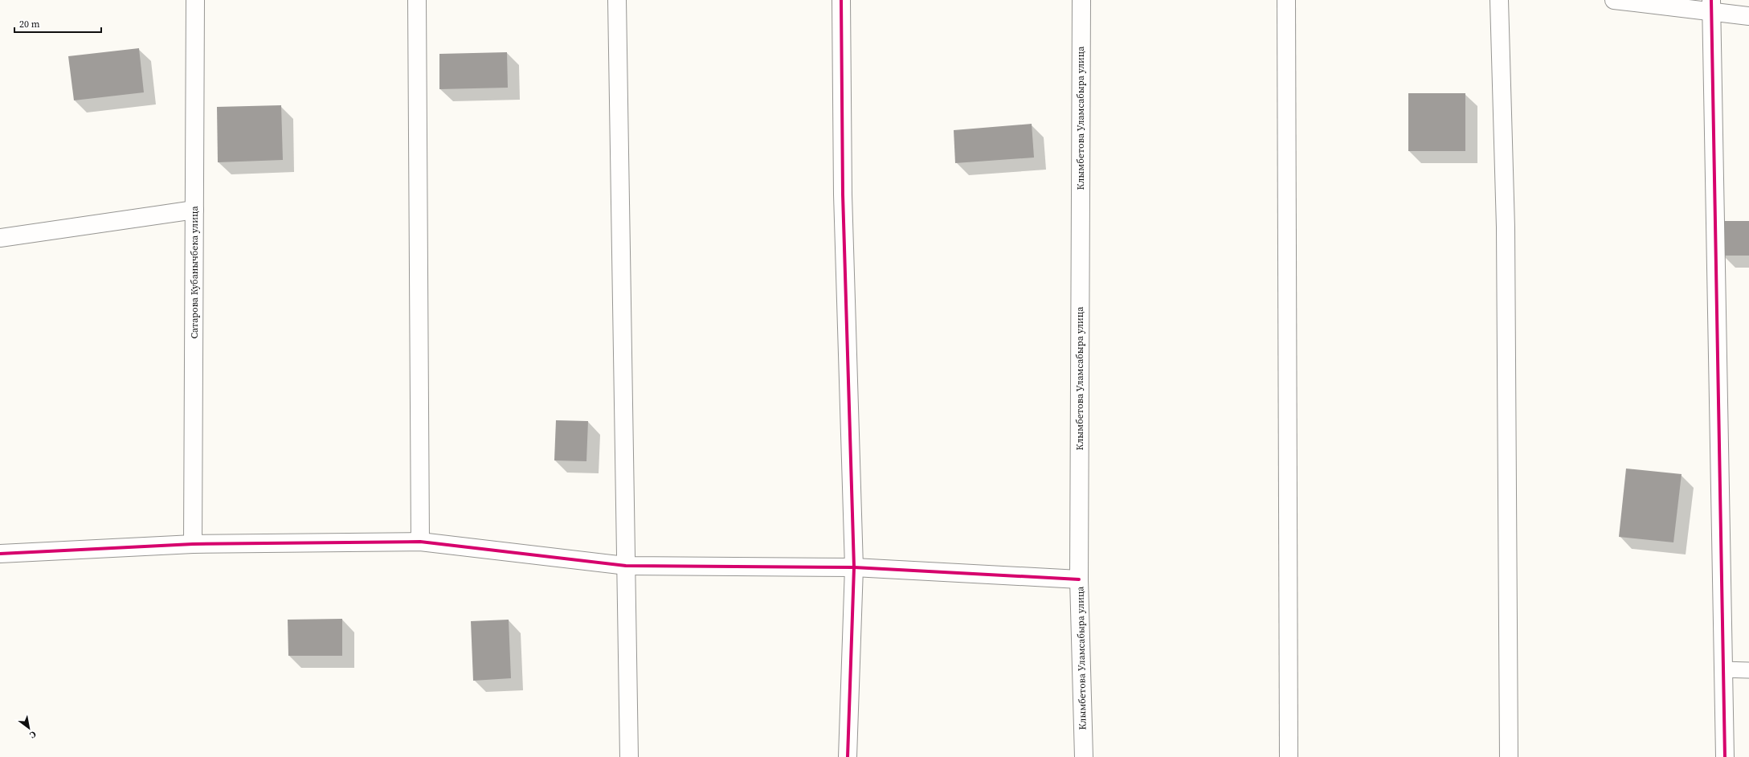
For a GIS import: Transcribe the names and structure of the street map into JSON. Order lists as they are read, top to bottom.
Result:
{
  "streets": {
    "street": ["Клымбетова Уламсабыра улица", "Сатарова Кубанычбека улица"]
  },
  "scale_bar": "20 m",
  "north": "bottom right"
}
